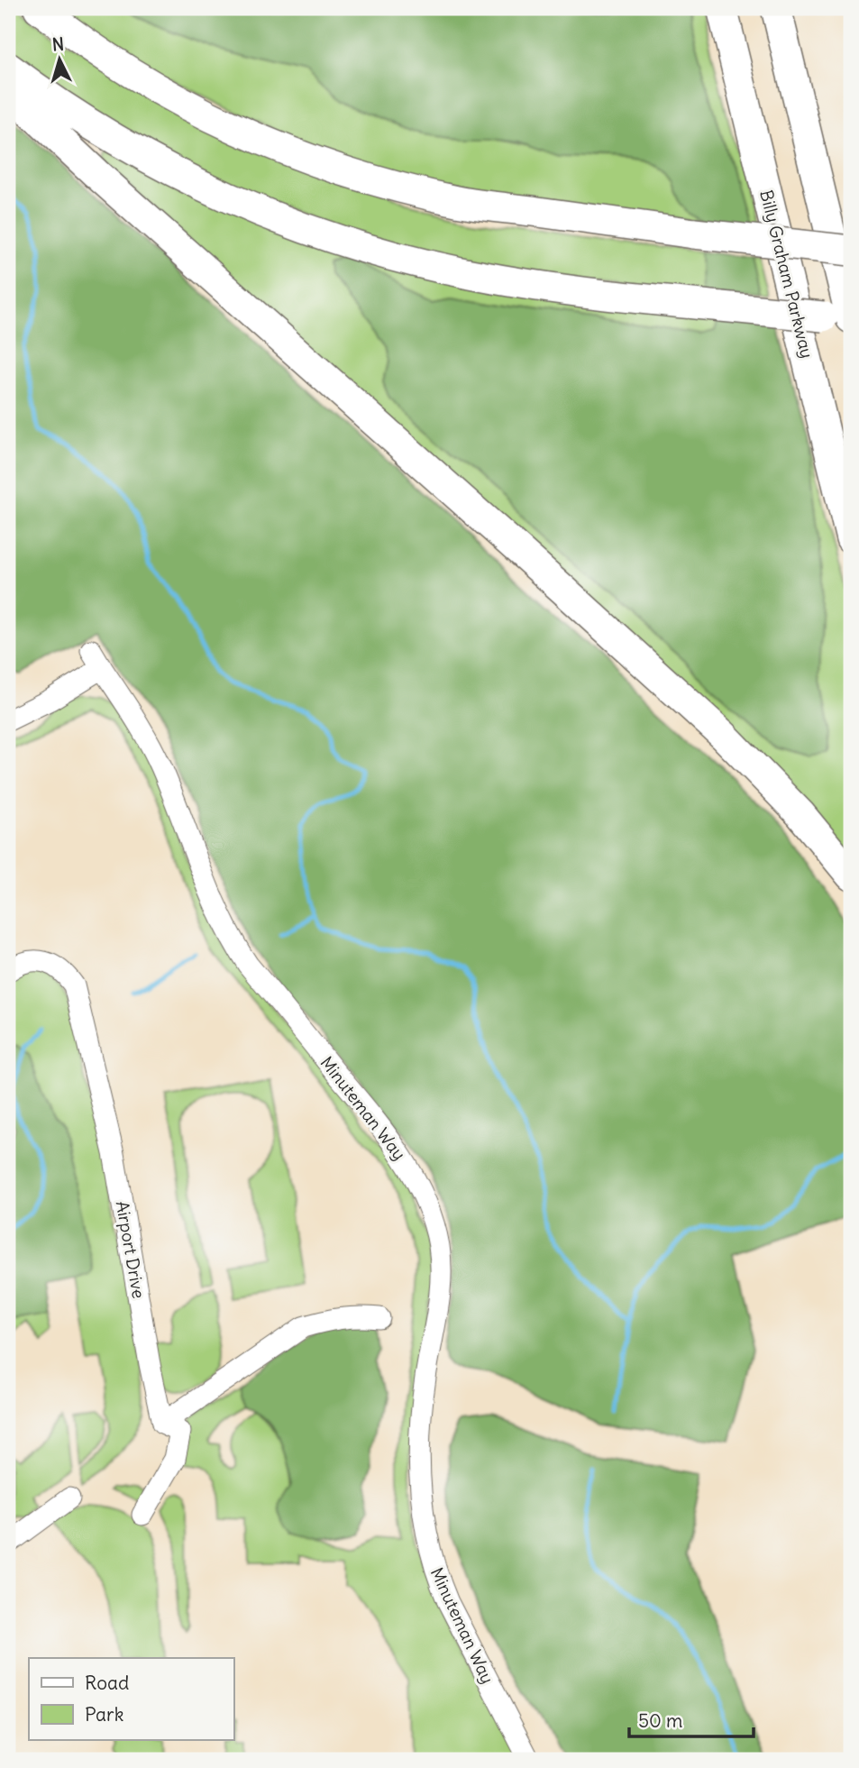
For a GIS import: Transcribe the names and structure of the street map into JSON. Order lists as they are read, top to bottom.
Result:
{
  "streets": {
    "highway": ["Billy Graham Parkway"],
    "street": ["Minuteman Way", "Airport Drive"]
  },
  "legend": ["Road", "Park"],
  "scale_bar": "50 m",
  "north": "top"
}
